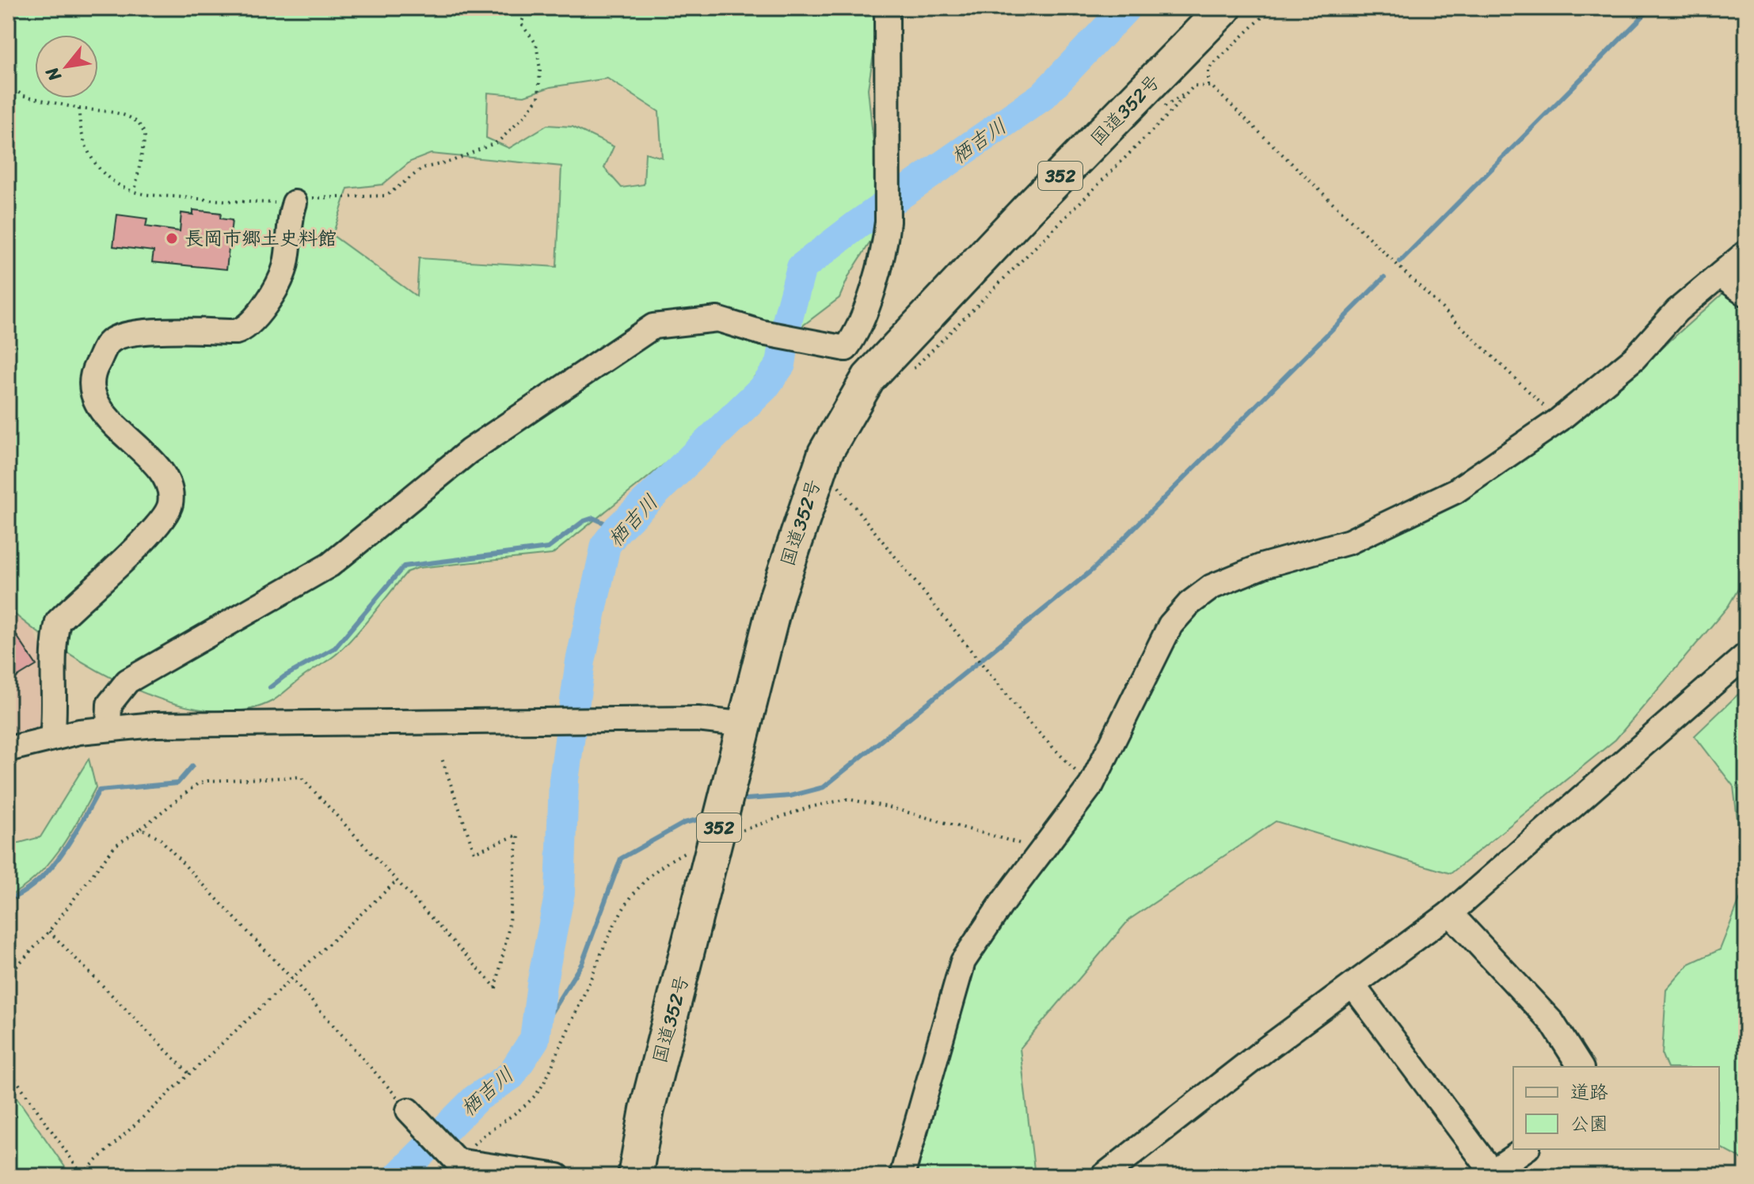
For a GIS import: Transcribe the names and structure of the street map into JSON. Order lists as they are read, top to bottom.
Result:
{
  "streets": {
    "highway": ["国道352号", "352"]
  },
  "water": ["栖吉川"],
  "places": ["長岡市郷土史料館"],
  "legend": ["道路", "公園"],
  "north": "bottom left"
}
